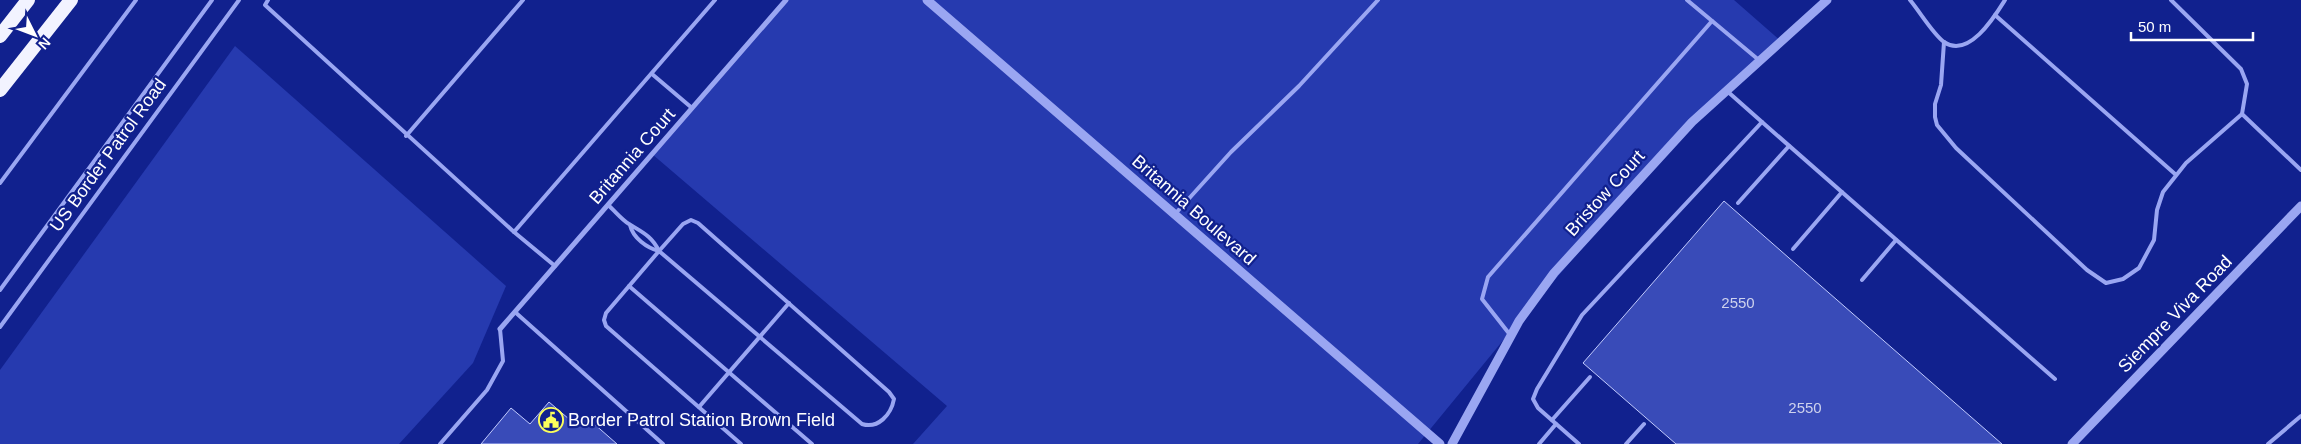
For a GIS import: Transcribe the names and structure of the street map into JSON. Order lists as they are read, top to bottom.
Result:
{
  "streets": {
    "street": [
      "Britannia Court",
      "Bristow Court",
      "Britannia Boulevard",
      "Siempre Viva Road"
    ],
    "lane": ["US Border Patrol Road"]
  },
  "places": {
    "public building": ["Border Patrol Station Brown Field"]
  },
  "house_numbers": ["2550", "2550"],
  "scale_bar": "50 m",
  "north": "bottom right"
}
